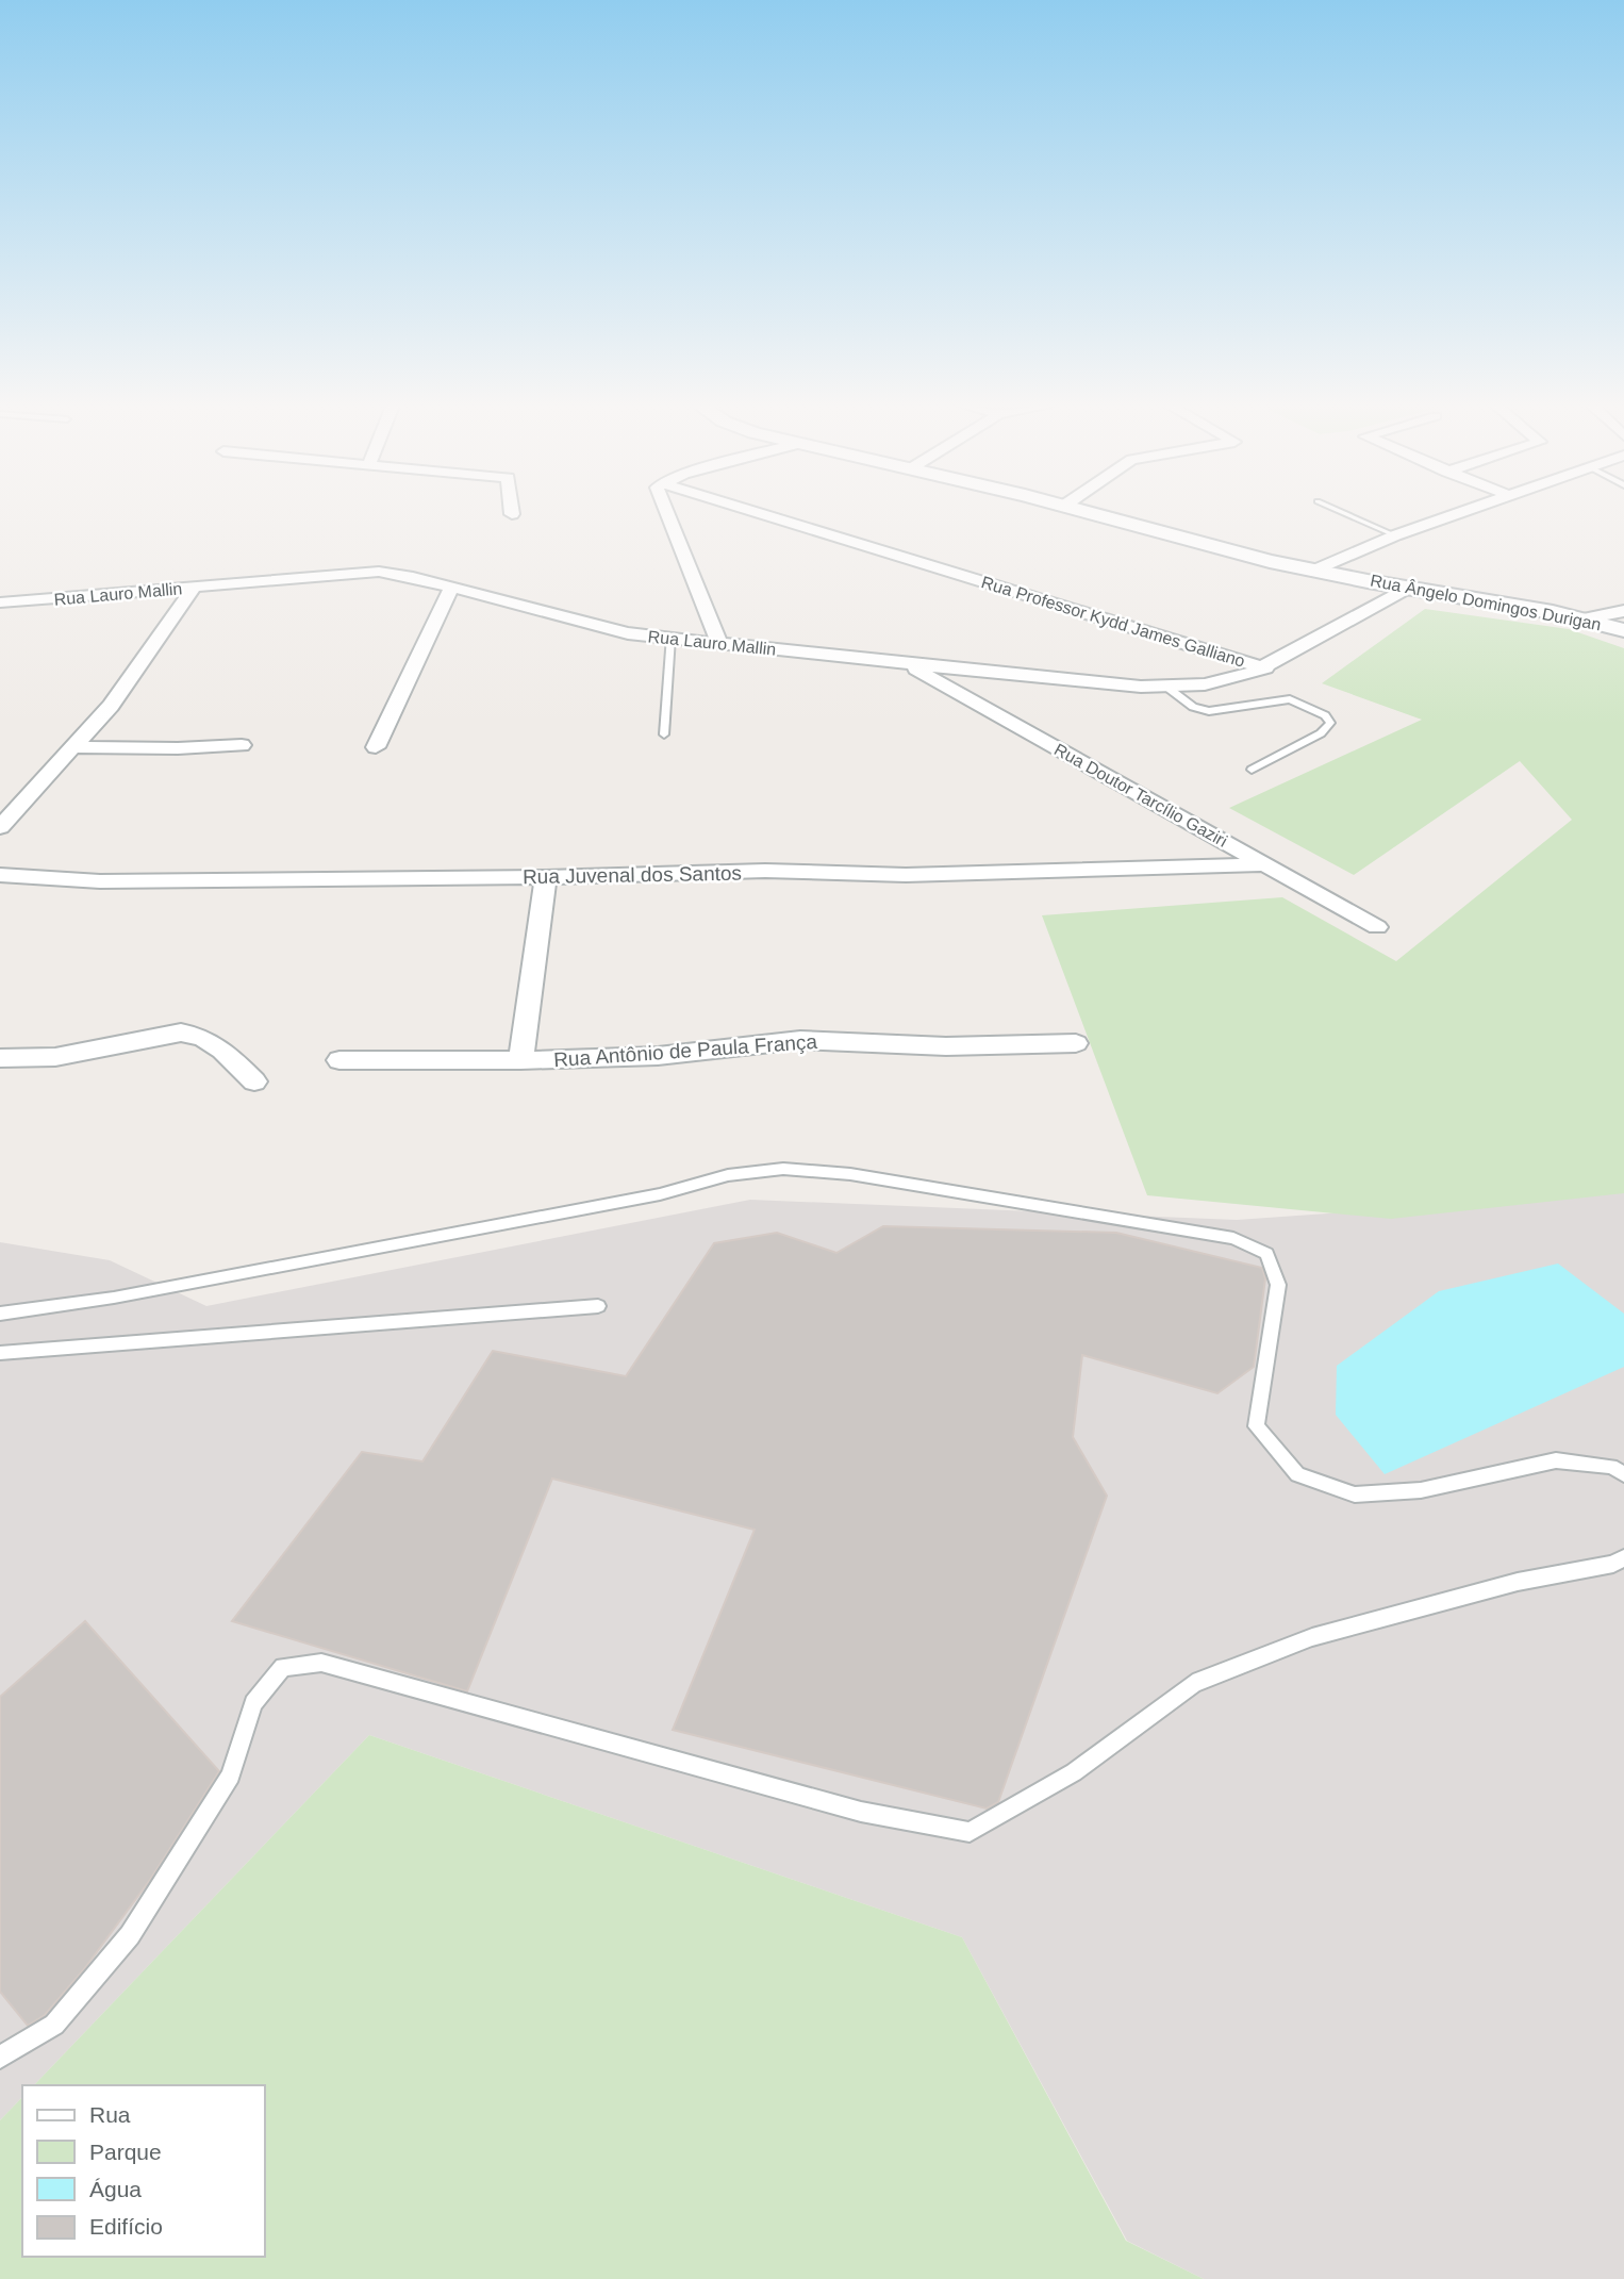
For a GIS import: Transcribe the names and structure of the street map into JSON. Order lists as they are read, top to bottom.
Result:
{
  "streets": {
    "street": [
      "Rua Lauro Mallin",
      "Rua Ângelo Domingos Durigan",
      "Rua Professor Kydd James Galliano",
      "Rua Doutor Tarcílio Gaziri",
      "Rua Juvenal dos Santos",
      "Rua Antônio de Paula França"
    ]
  },
  "crossings": [
    ["Rua Lauro Mallin", "Rua Ângelo Domingos Durigan"],
    ["Rua Lauro Mallin", "Rua Professor Kydd James Galliano"],
    ["Rua Lauro Mallin", "Rua Doutor Tarcílio Gaziri"],
    ["Rua Doutor Tarcílio Gaziri", "Rua Juvenal dos Santos"]
  ],
  "legend": [
    "Rua",
    "Parque",
    "Água",
    "Edifício"
  ]
}
